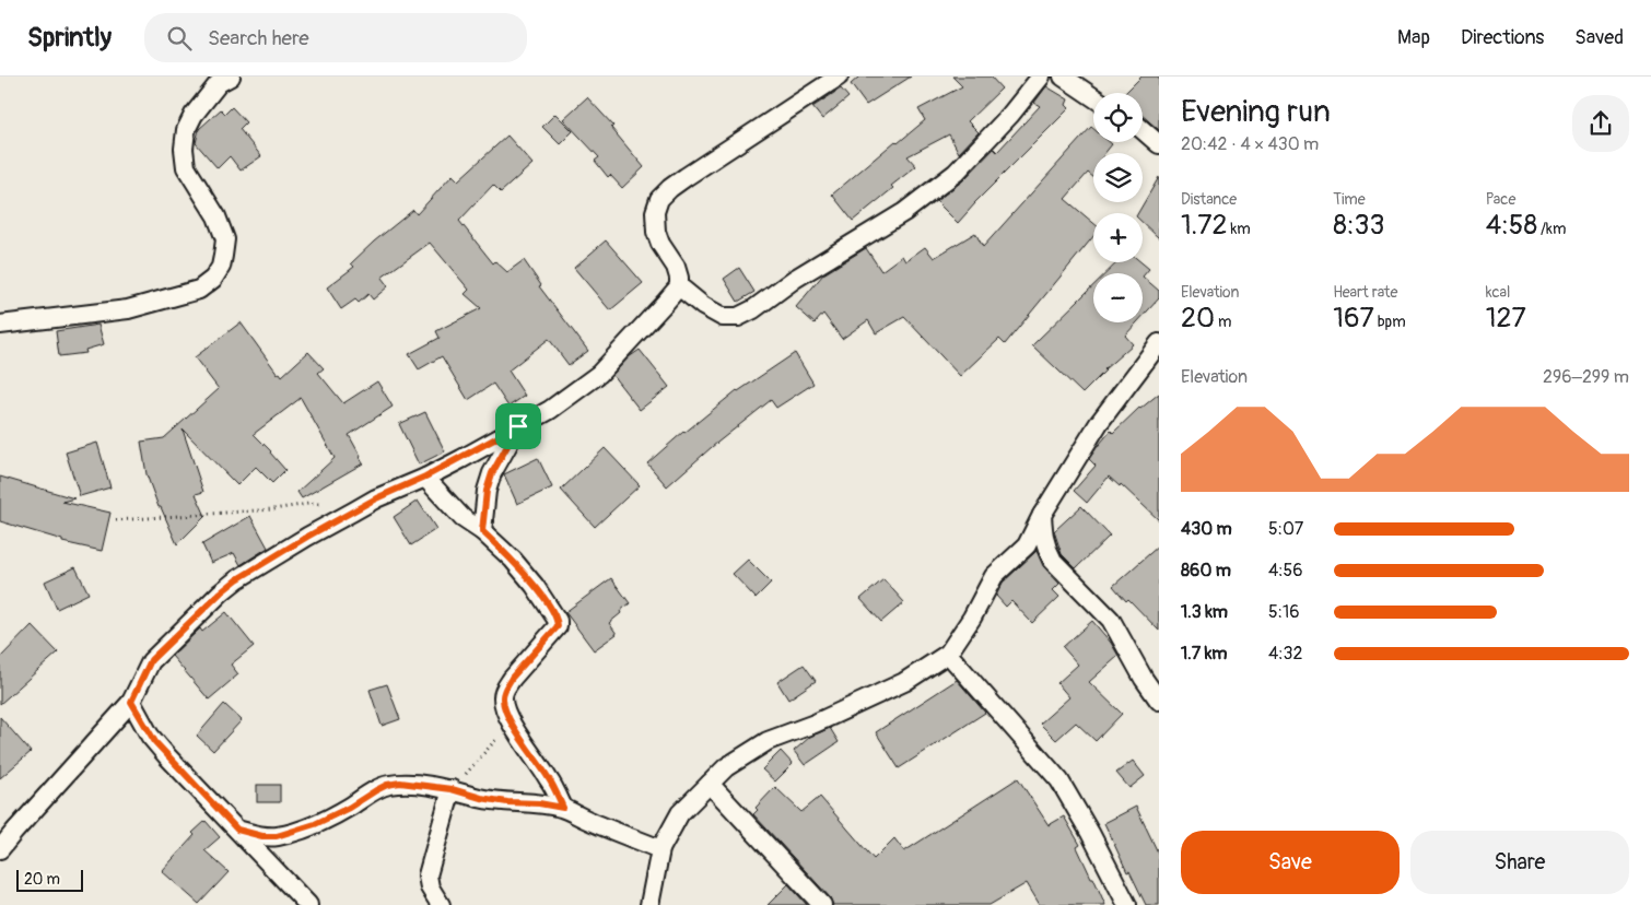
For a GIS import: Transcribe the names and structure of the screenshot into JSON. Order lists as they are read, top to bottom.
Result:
{
  "scale_bar": "20 m",
  "page": {
    "header": "Sprintly",
    "search": "Search here",
    "nav": ["Map", "Directions", "Saved"],
    "heading": ["Evening run", "20:42 · 4 × 430 m"],
    "map_buttons": ["+", "−"],
    "stats": [
      ["Distance", "1.72 km"],
      ["Time", "8:33"],
      ["Pace", "4:58 /km"],
      ["Elevation", "20 m"],
      ["Heart rate", "167 bpm"],
      ["kcal", "127"]
    ],
    "chart": ["Elevation", "296–299 m"],
    "list": [
      {
        "name": "430 m",
        "note": "5:07"
      },
      {
        "name": "860 m",
        "note": "4:56"
      },
      {
        "name": "1.3 km",
        "note": "5:16"
      },
      {
        "name": "1.7 km",
        "note": "4:32"
      }
    ],
    "buttons": ["Save", "Share"],
    "scale": "20 m"
  }
}
